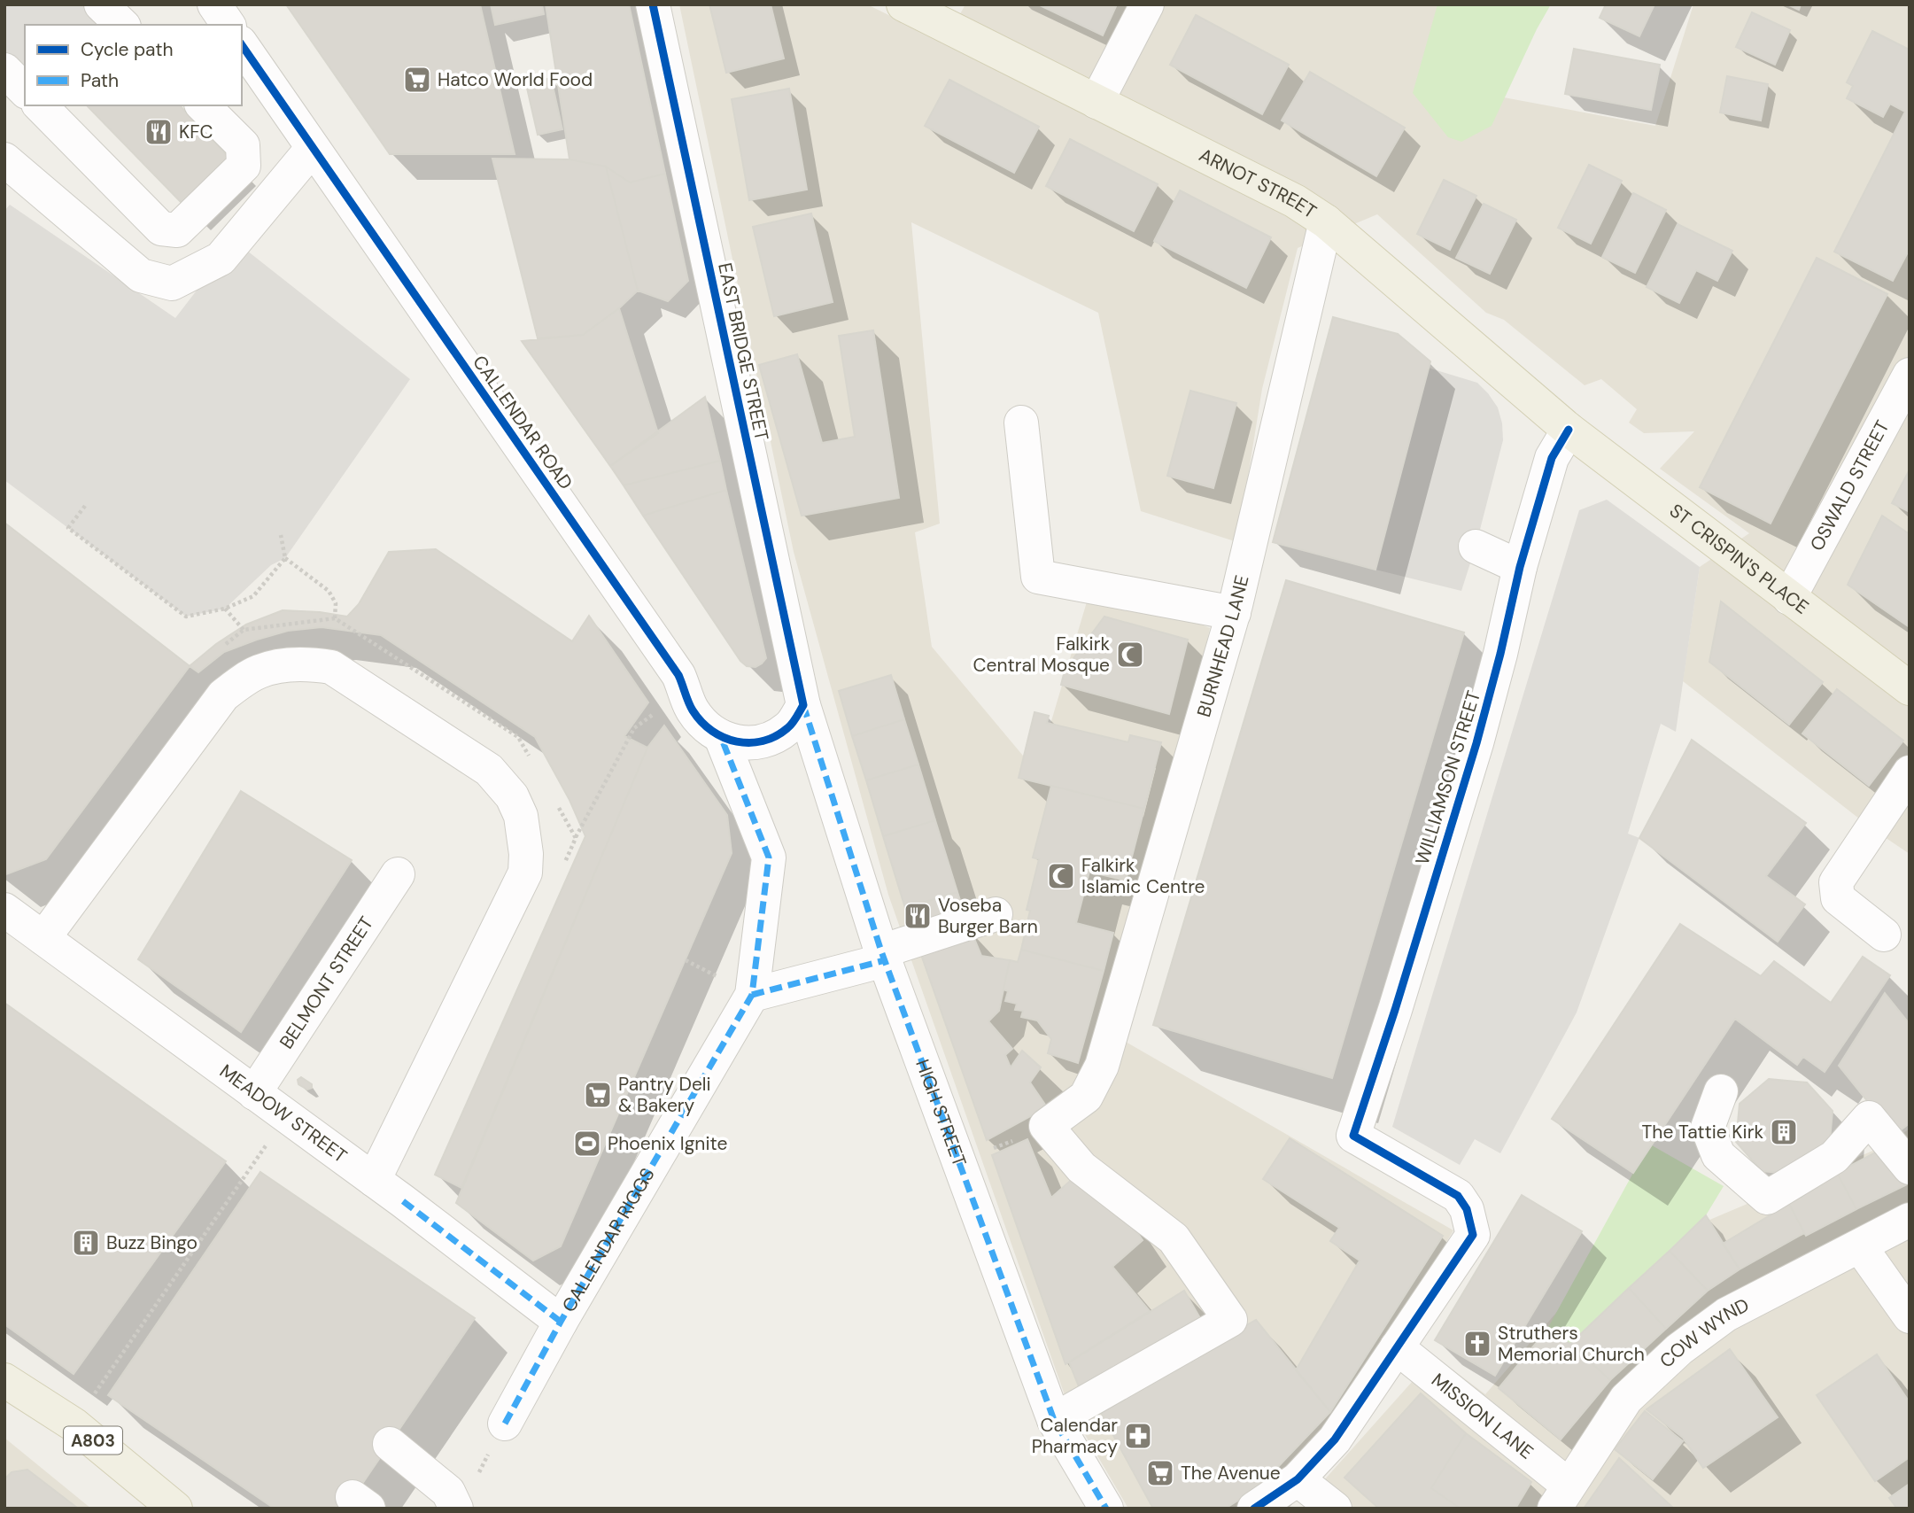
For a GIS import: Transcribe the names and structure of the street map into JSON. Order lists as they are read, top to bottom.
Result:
{
  "streets": {
    "main road": ["ARNOT STREET", "ST CRISPIN'S PLACE", "A803"],
    "street": [
      "EAST BRIDGE STREET",
      "CALLENDAR ROAD",
      "OSWALD STREET",
      "BURNHEAD LANE",
      "WILLIAMSON STREET",
      "BELMONT STREET",
      "HIGH STREET",
      "MEADOW STREET",
      "CALLENDAR RIGGS",
      "COW WYND",
      "MISSION LANE"
    ]
  },
  "crossings": [
    ["ARNOT STREET", "ST CRISPIN'S PLACE"],
    ["ARNOT STREET", "BURNHEAD LANE"],
    ["ARNOT STREET", "WILLIAMSON STREET"],
    ["EAST BRIDGE STREET", "HIGH STREET"],
    ["CALLENDAR ROAD", "CALLENDAR RIGGS"],
    ["OSWALD STREET", "ST CRISPIN'S PLACE"],
    ["ST CRISPIN'S PLACE", "WILLIAMSON STREET"],
    ["WILLIAMSON STREET", "MISSION LANE"],
    ["BELMONT STREET", "MEADOW STREET"],
    ["MEADOW STREET", "CALLENDAR RIGGS"],
    ["COW WYND", "MISSION LANE"]
  ],
  "places": {
    "supermarket": ["Hatco World Food", "Pantry Deli & Bakery", "The Avenue"],
    "restaurant": ["KFC", "Voseba Burger Barn"],
    "mosque": ["Falkirk Central Mosque", "Falkirk Islamic Centre"],
    "building": ["The Tattie Kirk", "Buzz Bingo"],
    "sports": ["Phoenix Ignite"],
    "church": ["Struthers Memorial Church"],
    "pharmacy": ["Calendar Pharmacy"]
  },
  "legend": ["Cycle path", "Path"]
}
